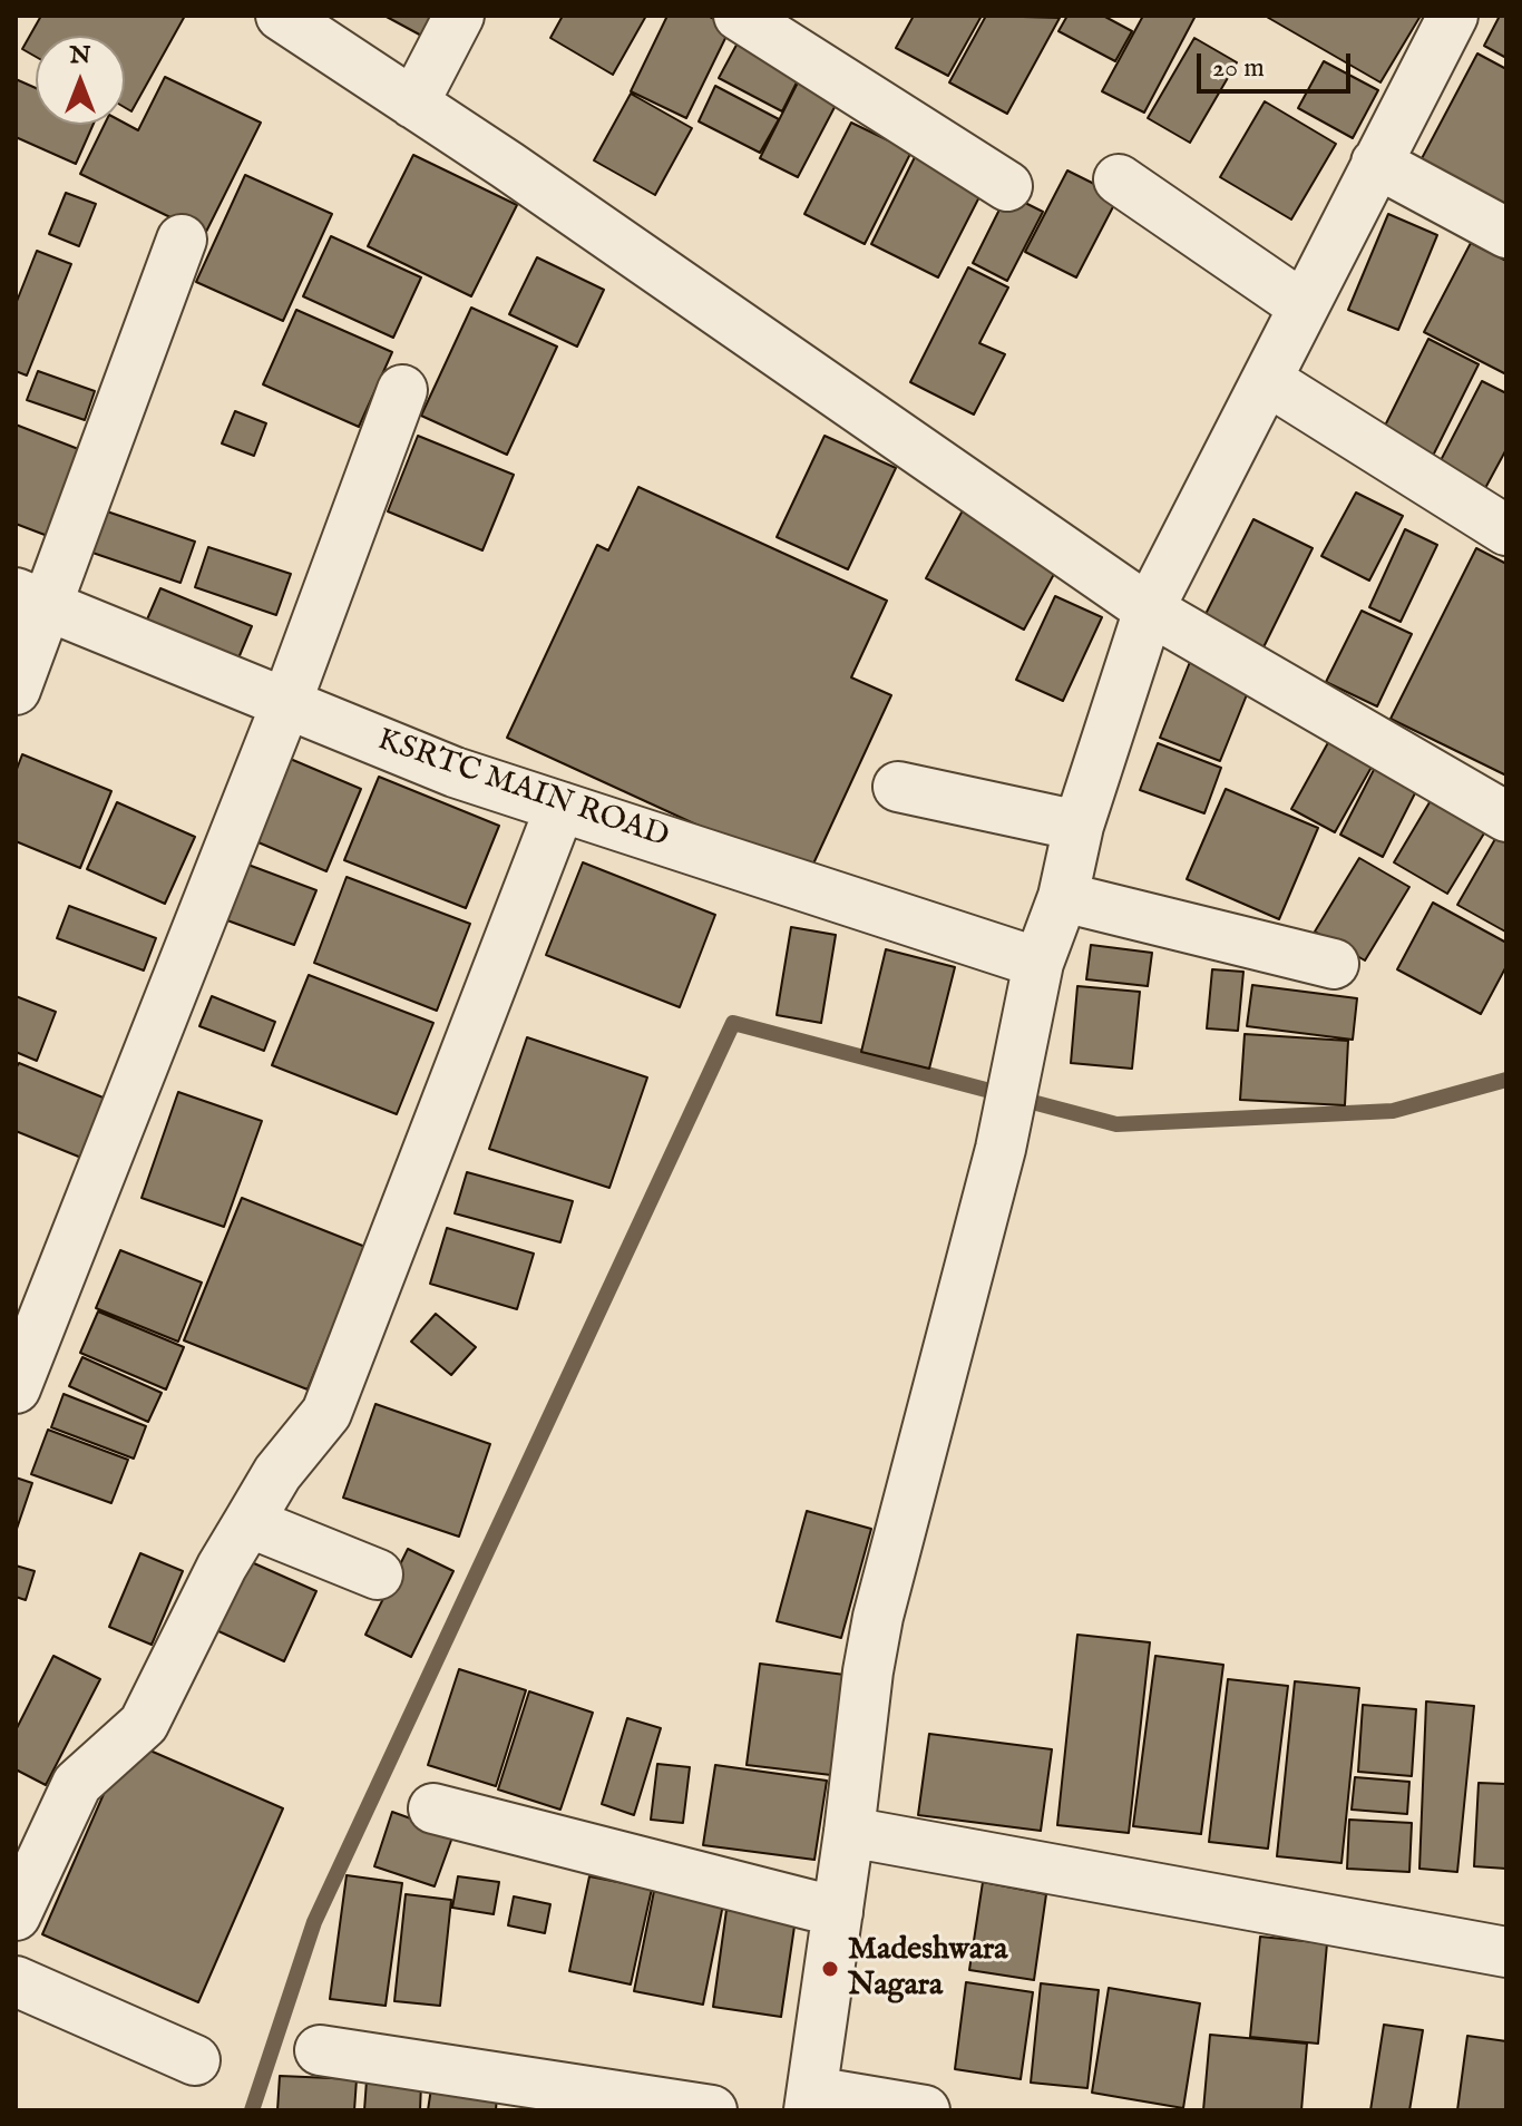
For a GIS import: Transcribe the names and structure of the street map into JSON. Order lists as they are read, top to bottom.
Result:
{
  "streets": {
    "street": ["KSRTC MAIN ROAD"]
  },
  "places": ["Madeshwara Nagara"],
  "scale_bar": "20 m",
  "north": "top"
}
